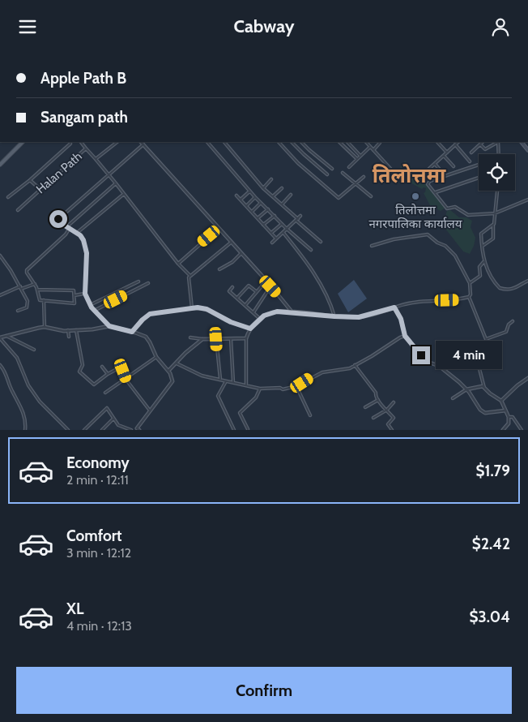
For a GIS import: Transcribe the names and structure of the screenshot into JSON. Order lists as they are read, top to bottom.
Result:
{
  "streets": {
    "street": ["Halan Path"]
  },
  "districts": ["तिलोत्तमा"],
  "places": ["तिलोत्तमा नगरपालिका कार्यालय"],
  "page": {
    "header": "Cabway",
    "banner": ["Apple Path B", "Sangam path"],
    "bubble": "4 min",
    "list": [
      {
        "name": "Economy",
        "note": "2 min · 12:11",
        "value": "$1.79"
      },
      {
        "name": "Comfort",
        "note": "3 min · 12:12",
        "value": "$2.42"
      },
      {
        "name": "XL",
        "note": "4 min · 12:13",
        "value": "$3.04"
      }
    ],
    "buttons": "Confirm"
  }
}
